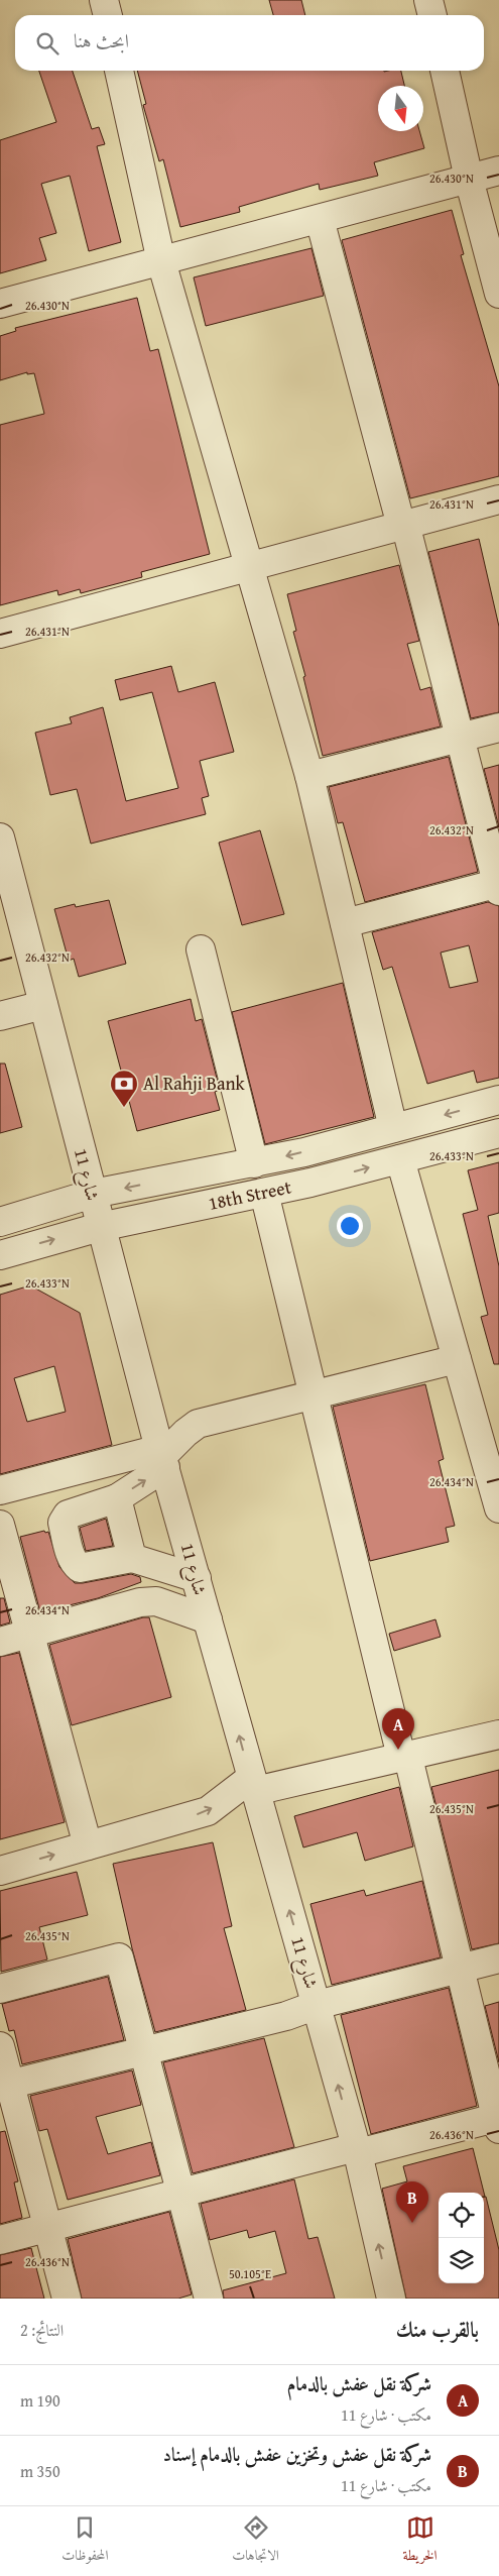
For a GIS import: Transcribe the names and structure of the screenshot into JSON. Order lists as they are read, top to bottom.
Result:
{
  "streets": {
    "street": ["شارع 11", "18th Street"]
  },
  "crossings": [
    ["شارع 11", "18th Street"]
  ],
  "places": {
    "bank": ["Al Rahji Bank"]
  },
  "north": "bottom",
  "page": {
    "search": "ابحث هنا",
    "pins": ["A", "B"],
    "heading": ["بالقرب منك", "النتائج: 2"],
    "list": [
      {
        "mark": "A",
        "name": "شركة نقل عفش بالدمام",
        "note": "مكتب · شارع 11",
        "value": "190 m"
      },
      {
        "mark": "B",
        "name": "شركة نقل عفش وتخزين عفش بالدمام إسناد",
        "note": "مكتب · شارع 11",
        "value": "350 m"
      }
    ],
    "nav": ["الخريطة", "الاتجاهات", "المحفوظات"]
  },
  "coordinates": [
    "26.430°N",
    "26.431°N",
    "26.432°N",
    "26.433°N",
    "26.434°N",
    "26.435°N",
    "26.436°N",
    "50.105°E"
  ]
}
